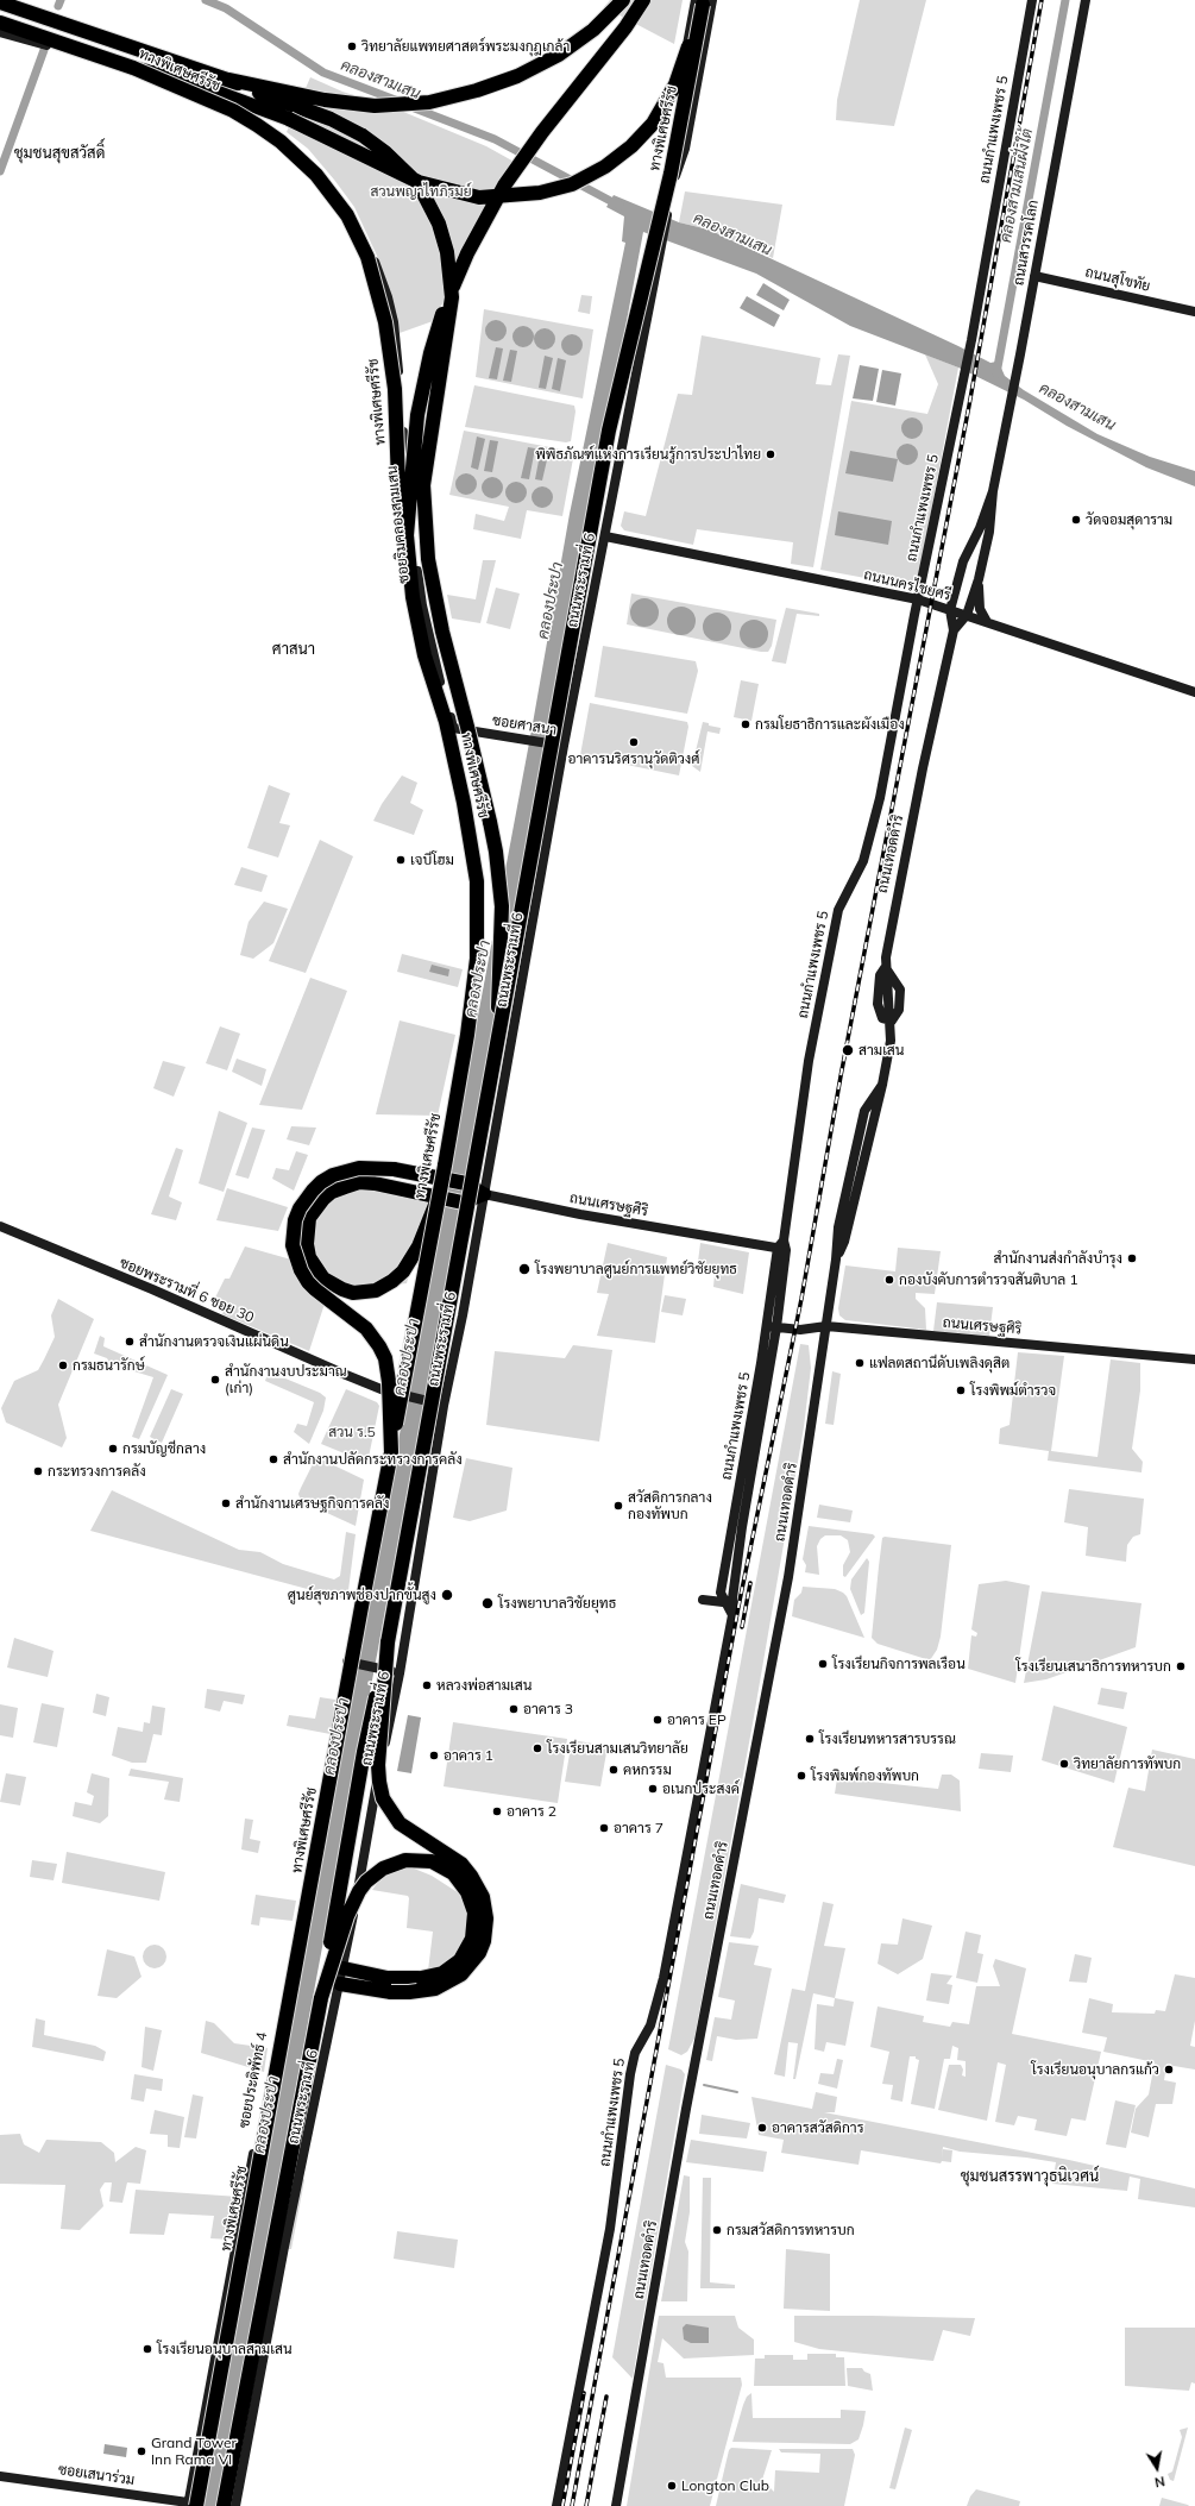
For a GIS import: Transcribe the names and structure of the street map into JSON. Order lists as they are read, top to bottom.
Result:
{
  "streets": {
    "highway": ["ทางพิเศษศรีรัช"],
    "street": [
      "ถนนกำแพงเพชร 5",
      "ถนนสวรรคโลก",
      "ถนนสุโขทัย",
      "ซอยริมคลองสามเสน",
      "ถนนพระรามที่ 6",
      "ถนนนครไชยศรี",
      "ซอยศาสนา",
      "ถนนเทอดดำริ",
      "ถนนเศรษฐศิริ",
      "ซอยพระรามที่ 6 ซอย 30",
      "ซอยประดิพัทธ์ 4",
      "ซอยเสนาร่วม"
    ]
  },
  "crossings": [
    ["ทางพิเศษศรีรัช", "ถนนพระรามที่ 6"],
    ["ทางพิเศษศรีรัช", "ซอยประดิพัทธ์ 4"],
    ["ทางพิเศษศรีรัช", "ซอยเสนาร่วม"],
    ["ถนนกำแพงเพชร 5", "ถนนนครไชยศรี"],
    ["ถนนกำแพงเพชร 5", "ถนนเศรษฐศิริ"],
    ["ถนนสวรรคโลก", "ถนนสุโขทัย"],
    ["ถนนสวรรคโลก", "ถนนนครไชยศรี"],
    ["ถนนสวรรคโลก", "ถนนเทอดดำริ"],
    ["ซอยริมคลองสามเสน", "ซอยศาสนา"],
    ["ถนนพระรามที่ 6", "ถนนนครไชยศรี"],
    ["ถนนพระรามที่ 6", "ซอยศาสนา"],
    ["ถนนพระรามที่ 6", "ถนนเศรษฐศิริ"],
    ["ถนนพระรามที่ 6", "ซอยพระรามที่ 6 ซอย 30"],
    ["ถนนพระรามที่ 6", "ซอยประดิพัทธ์ 4"],
    ["ถนนนครไชยศรี", "ถนนเทอดดำริ"],
    ["ถนนเทอดดำริ", "ถนนเศรษฐศิริ"],
    ["ซอยประดิพัทธ์ 4", "ซอยเสนาร่วม"]
  ],
  "districts": ["ชุมชนสุขสวัสดิ์", "ศาสนา", "ชุมชนสรรพาวุธนิเวศน์"],
  "water": ["คลองสามเสน", "คลองสามเสนฝั่งใต้", "คลองประปา"],
  "parks": ["สวนพญาไทภิรมย์", "สวน ร.5"],
  "places": [
    "วิทยาลัยแพทยศาสตร์พระมงกุฎเกล้า",
    "พิพิธภัณฑ์แห่งการเรียนรู้การประปาไทย",
    "วัดจอมสุดาราม",
    "กรมโยธาธิการและผังเมือง",
    "อาคารนริศรานุวัดติวงศ์",
    "เจบีโฮม",
    "สามเสน",
    "สํานักงานส่งกําลังบํารุง",
    "โรงพยาบาลศูนย์การแพทย์วิชัยยุทธ",
    "กองบังคับการตำรวจสันติบาล 1",
    "สำนักงานตรวจเงินแผ่นดิน",
    "แฟลตสถานีดับเพลิงดุสิต",
    "กรมธนารักษ์",
    "สำนักงานงบประมาณ (เก่า)",
    "โรงพิพม์ตำรวจ",
    "กรมบัญชีกลาง",
    "สำนักงานปลัดกระทรวงการคลัง",
    "กระทรวงการคลัง",
    "สำนักงานเศรษฐกิจการคลัง",
    "สวัสดิการกลาง กองทัพบก",
    "ศูนย์สุขภาพช่องปากขั้นสูง",
    "โรงพยาบาลวิชัยยุทธ",
    "โรงเรียนกิจการพลเรือน",
    "โรงเรียนเสนาธิการทหารบก",
    "หลวงพ่อสามเสน",
    "อาคาร 3",
    "อาคาร EP",
    "โรงเรียนทหารสารบรรณ",
    "โรงเรียนสามเสนวิทยาลัย",
    "อาคาร 1",
    "วิทยาลัยการทัพบก",
    "คหกรรม",
    "โรงพิมพ์กองทัพบก",
    "อเนกประสงค์",
    "อาคาร 2",
    "อาคาร 7",
    "โรงเรียนอนุบาลกรแก้ว",
    "อาคารสวัสดิการ",
    "กรมสวัสดิการทหารบก",
    "โรงเรียนอนุบาลสามเสน",
    "Grand Tower Inn Rama VI",
    "Longton Club"
  ],
  "north": "bottom"
}
